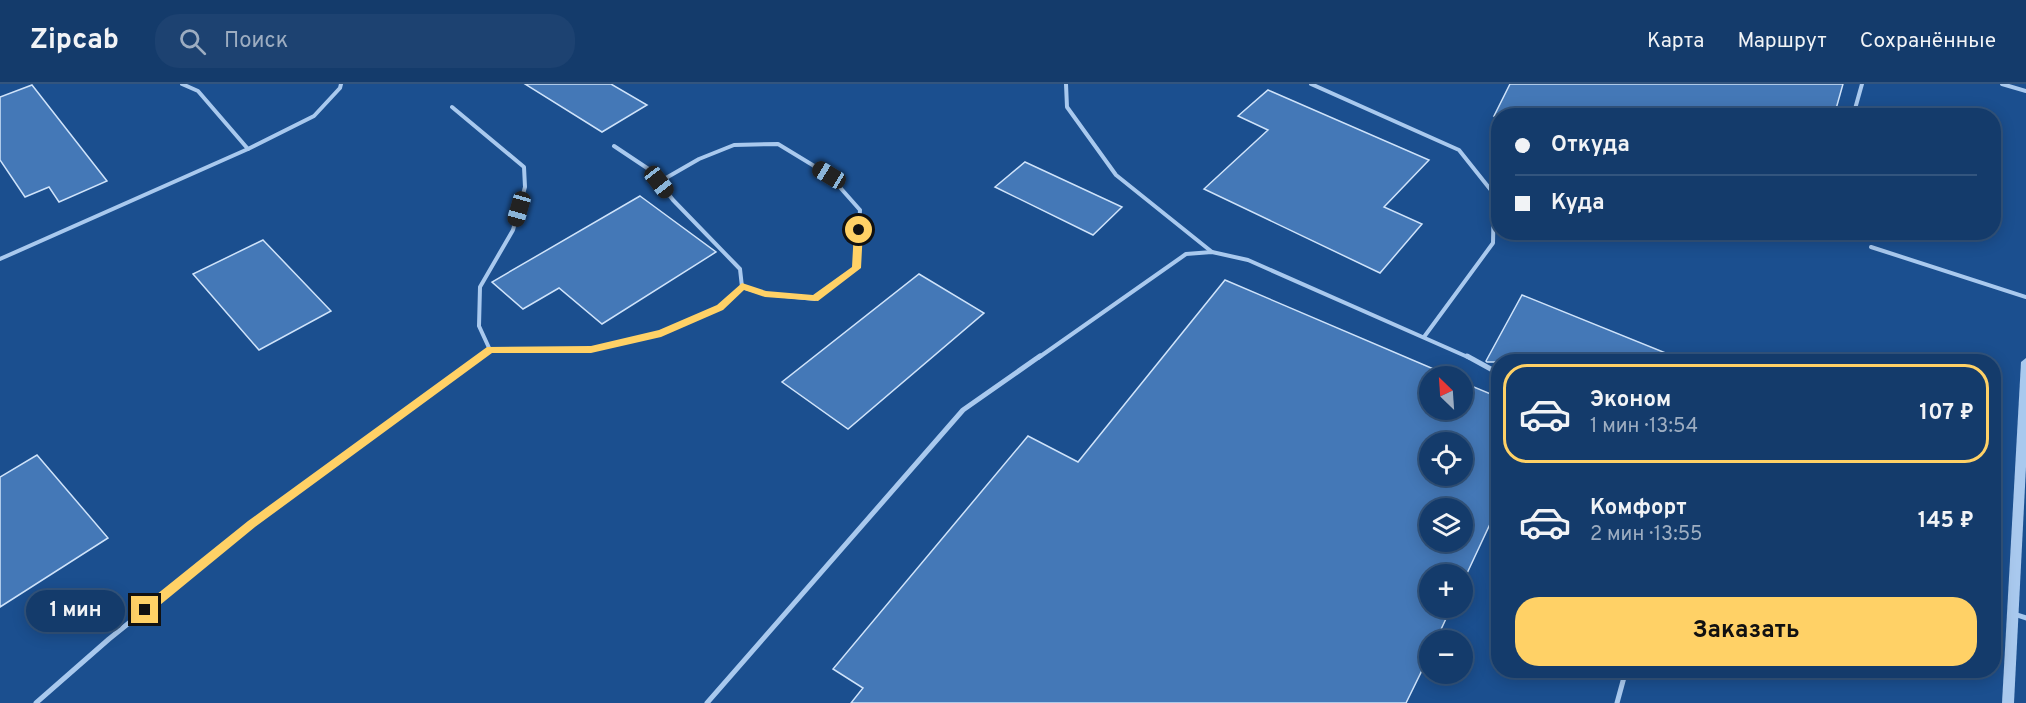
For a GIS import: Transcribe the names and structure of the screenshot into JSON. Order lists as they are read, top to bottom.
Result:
{
  "north": "top left",
  "page": {
    "header": "Zipcab",
    "search": "Поиск",
    "nav": ["Карта", "Маршрут", "Сохранённые"],
    "banner": ["Откуда", "Куда"],
    "list": [
      {
        "name": "Эконом",
        "note": "1 мин · 13:54",
        "value": "107 ₽"
      },
      {
        "name": "Комфорт",
        "note": "2 мин · 13:55",
        "value": "145 ₽"
      }
    ],
    "map_buttons": ["+", "−"],
    "buttons": "Заказать",
    "bubble": "1 мин"
  }
}
